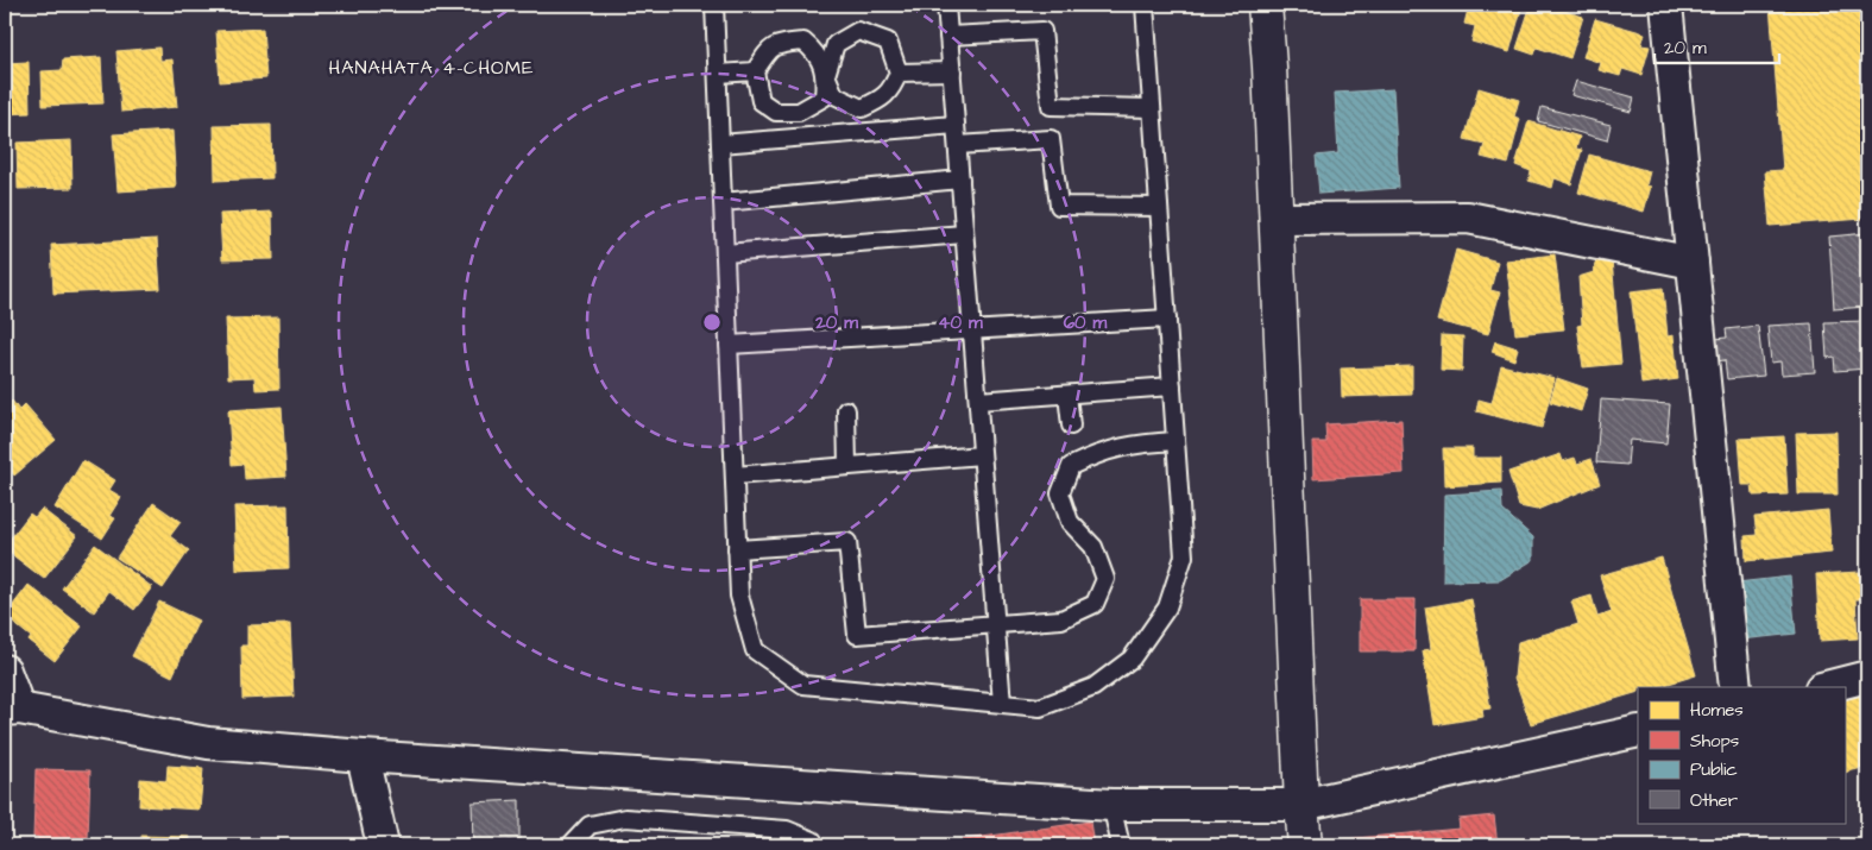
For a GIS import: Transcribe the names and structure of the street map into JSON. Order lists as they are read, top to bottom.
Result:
{
  "districts": ["HANAHATA 4-CHOME"],
  "legend": [
    "Homes",
    "Shops",
    "Public",
    "Other"
  ],
  "scale_bar": "20 m",
  "rings": ["20 m", "40 m", "60 m"]
}
